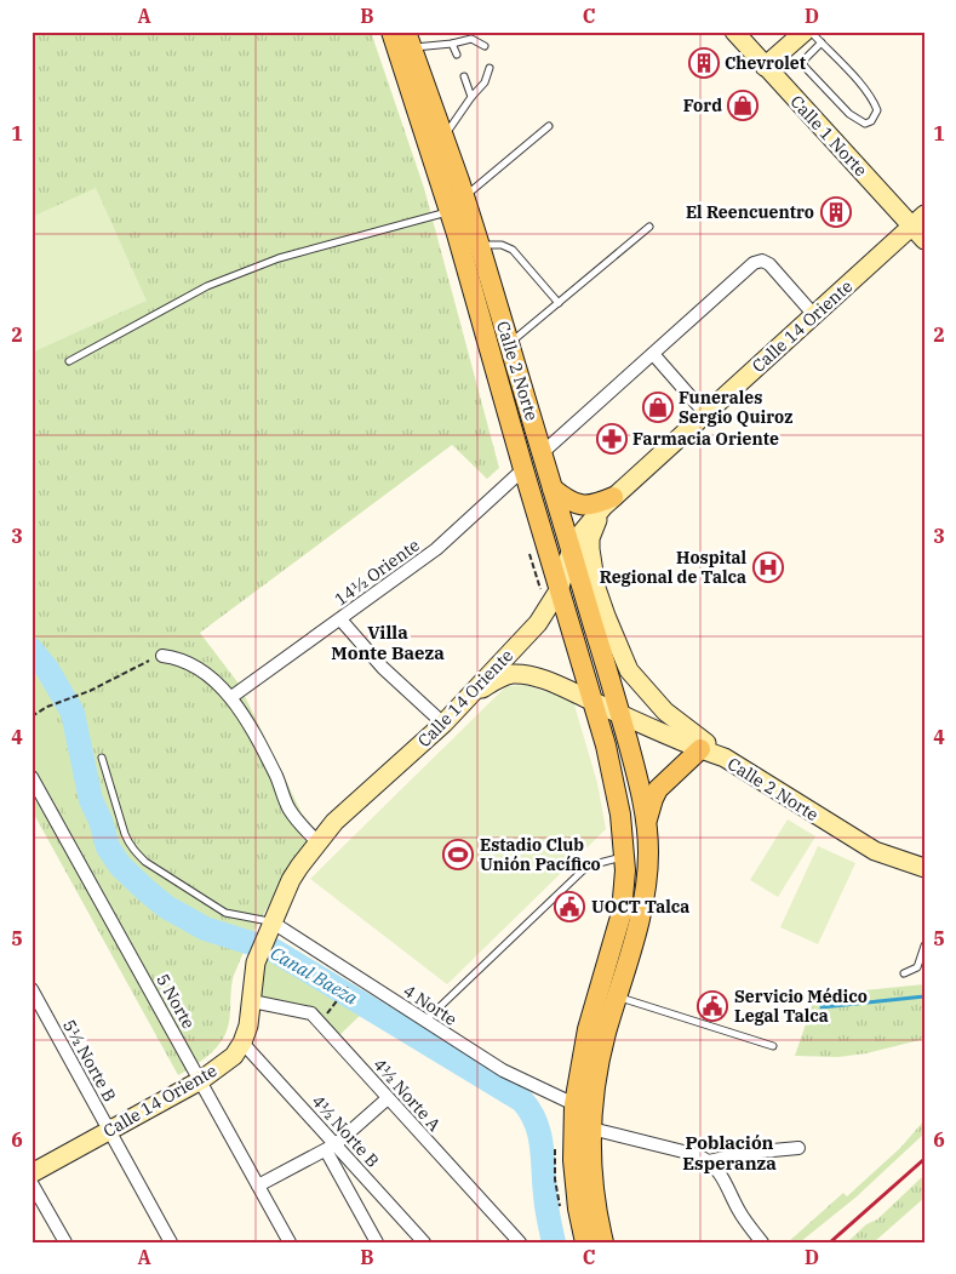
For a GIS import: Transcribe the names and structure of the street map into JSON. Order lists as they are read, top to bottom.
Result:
{
  "streets": {
    "main road": ["Calle 2 Norte"],
    "street": [
      "Calle 1 Norte",
      "Calle 14 Oriente",
      "14½ Oriente",
      "5 Norte",
      "4 Norte",
      "5½ Norte B",
      "4½ Norte A",
      "4½ Norte B"
    ]
  },
  "crossings": [
    ["Calle 1 Norte", "Calle 14 Oriente"],
    ["Calle 14 Oriente", "Calle 2 Norte"],
    ["Calle 14 Oriente", "5 Norte"],
    ["Calle 14 Oriente", "4 Norte"],
    ["Calle 14 Oriente", "5½ Norte B"],
    ["Calle 14 Oriente", "4½ Norte A"],
    ["Calle 14 Oriente", "4½ Norte B"],
    ["Calle 2 Norte", "14½ Oriente"]
  ],
  "districts": ["Villa Monte Baeza", "Población Esperanza"],
  "water": ["Canal Baeza"],
  "places": {
    "building": ["Chevrolet", "El Reencuentro"],
    "shop": ["Ford", "Funerales Sergio Quiroz"],
    "pharmacy": ["Farmacia Oriente"],
    "hospital": ["Hospital Regional de Talca"],
    "sports": ["Estadio Club Unión Pacífico"],
    "public building": ["UOCT Talca", "Servicio Médico Legal Talca"]
  },
  "grid": {
    "columns": [
      "A",
      "B",
      "C",
      "D"
    ],
    "rows": [
      "1",
      "2",
      "3",
      "4",
      "5",
      "6"
    ]
  }
}
